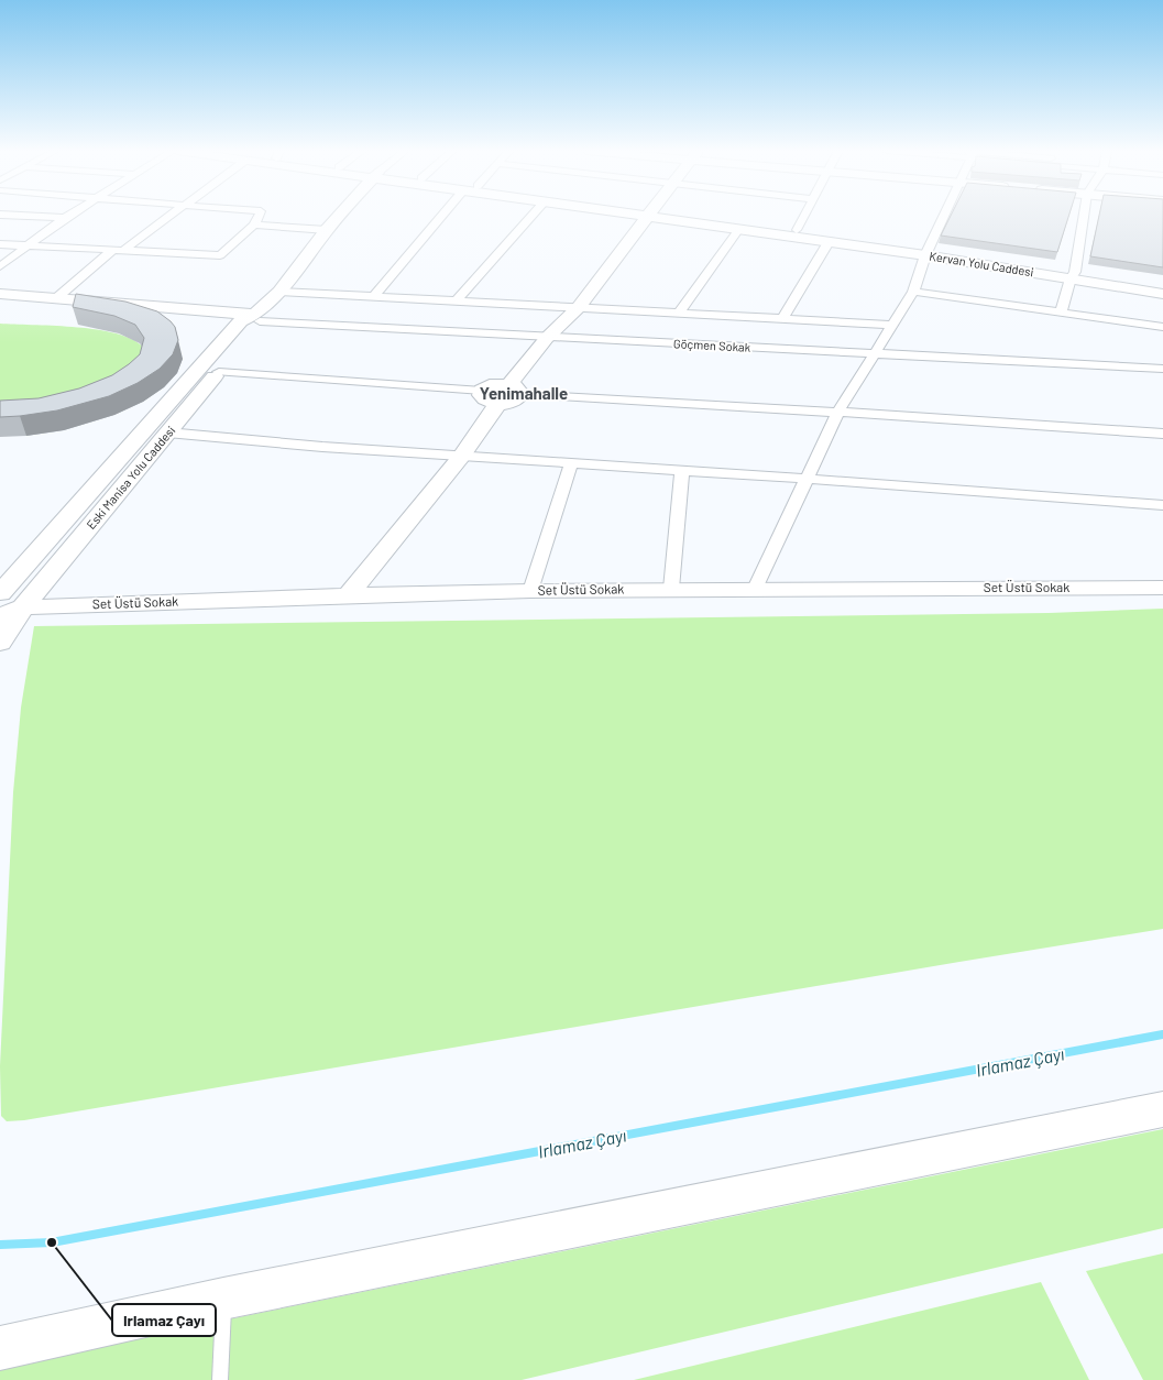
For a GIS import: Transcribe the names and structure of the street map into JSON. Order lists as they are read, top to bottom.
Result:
{
  "streets": {
    "main road": ["Kervan Yolu Caddesi", "Eski Manisa Yolu Caddesi", "Set Üstü Sokak"],
    "street": ["Göçmen Sokak"]
  },
  "crossings": [
    ["Göçmen Sokak", "Eski Manisa Yolu Caddesi"],
    ["Eski Manisa Yolu Caddesi", "Set Üstü Sokak"]
  ],
  "districts": ["Yenimahalle"],
  "water": ["Irlamaz Çayı"],
  "places": ["Irlamaz Çayı"]
}
